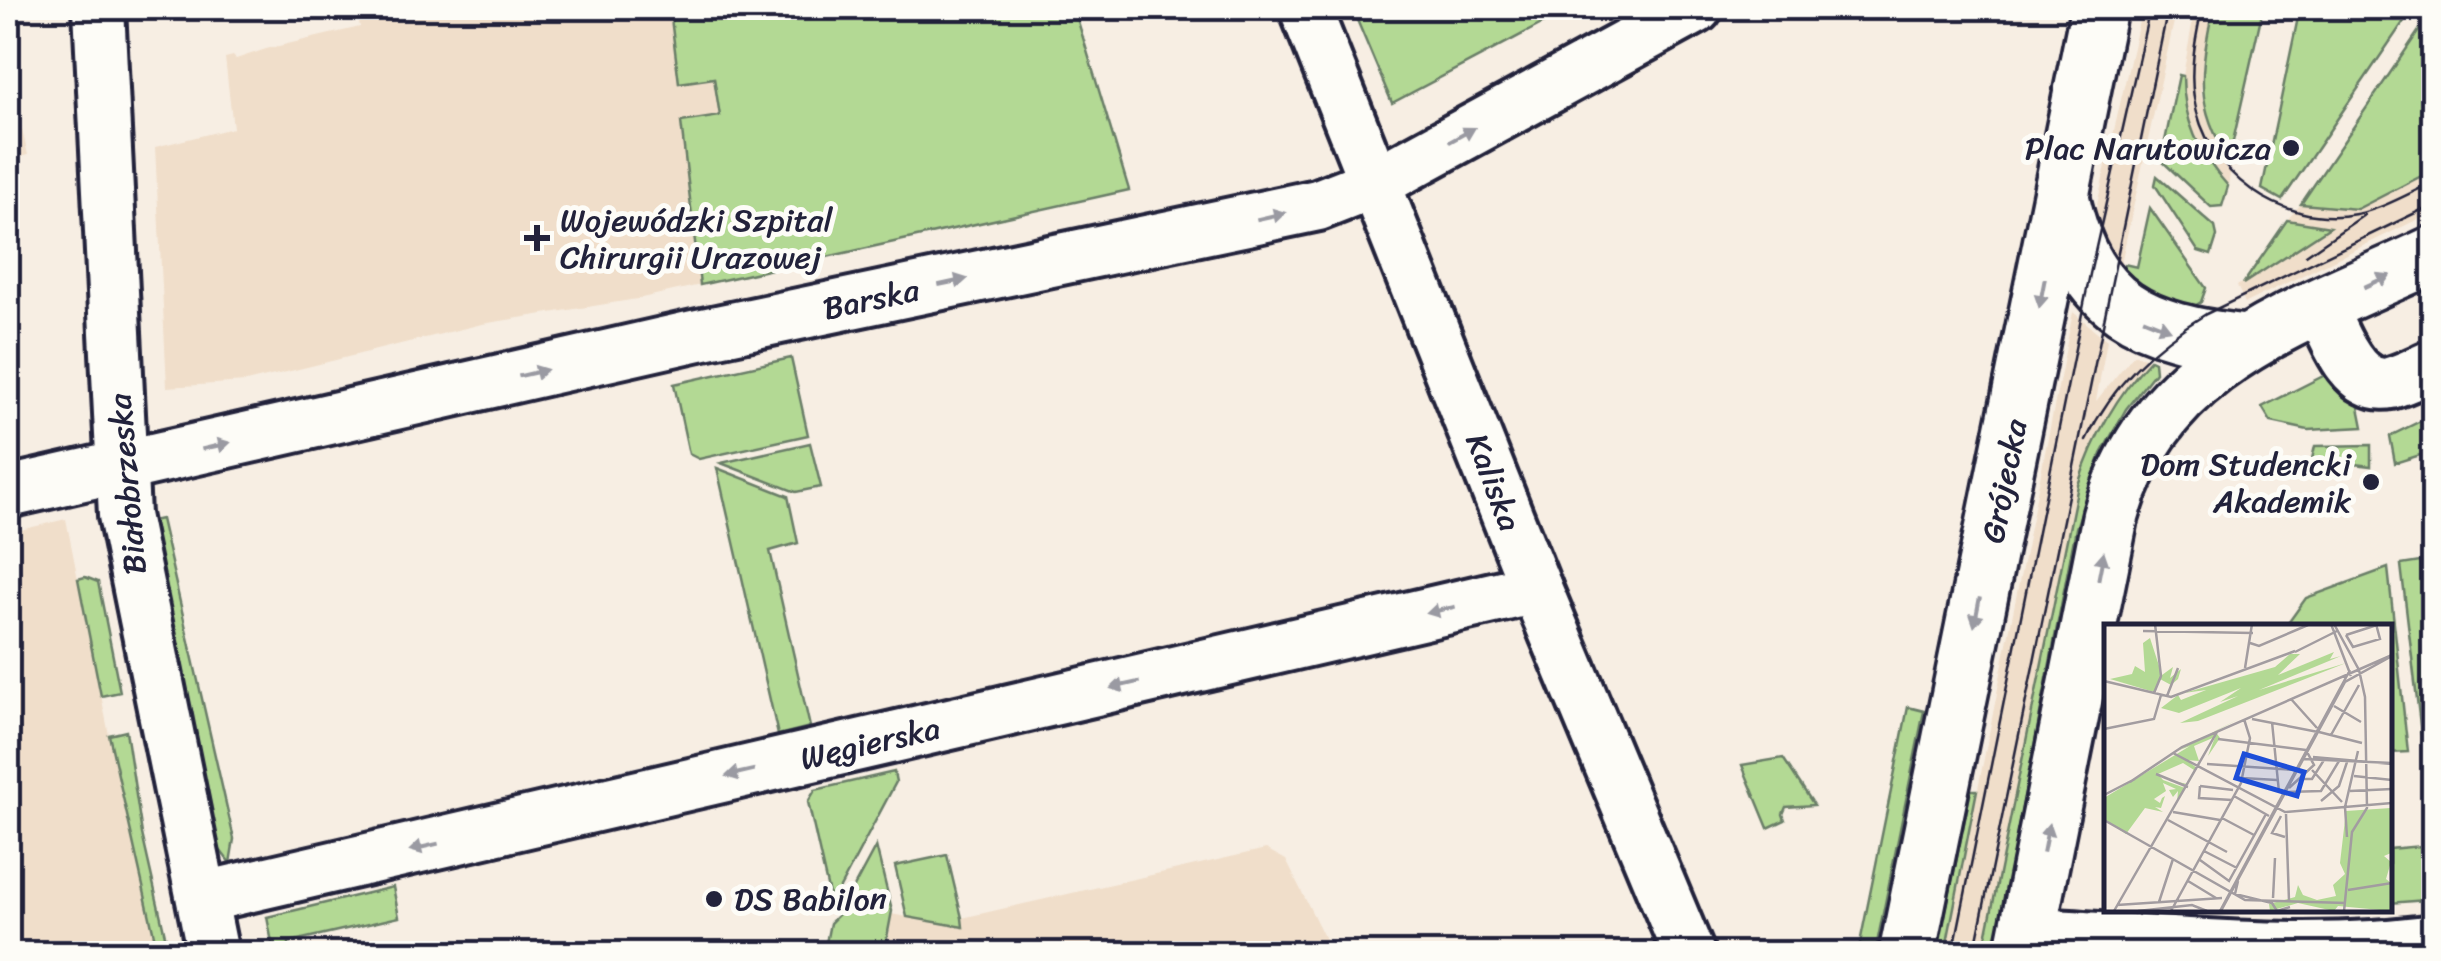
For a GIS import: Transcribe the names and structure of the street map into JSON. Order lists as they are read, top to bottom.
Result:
{
  "streets": {
    "main road": ["Grójecka"],
    "street": [
      "Barska",
      "Kaliska",
      "Białobrzeska",
      "Węgierska"
    ]
  },
  "crossings": [
    ["Barska", "Kaliska"],
    ["Barska", "Białobrzeska"],
    ["Kaliska", "Węgierska"],
    ["Białobrzeska", "Węgierska"]
  ],
  "one_way": ["Barska", "Węgierska"],
  "places": {
    "other": ["Plac Narutowicza", "Dom Studencki Akademik", "DS Babilon"],
    "health": ["Wojewódzki Szpital Chirurgii Urazowej"]
  }
}
